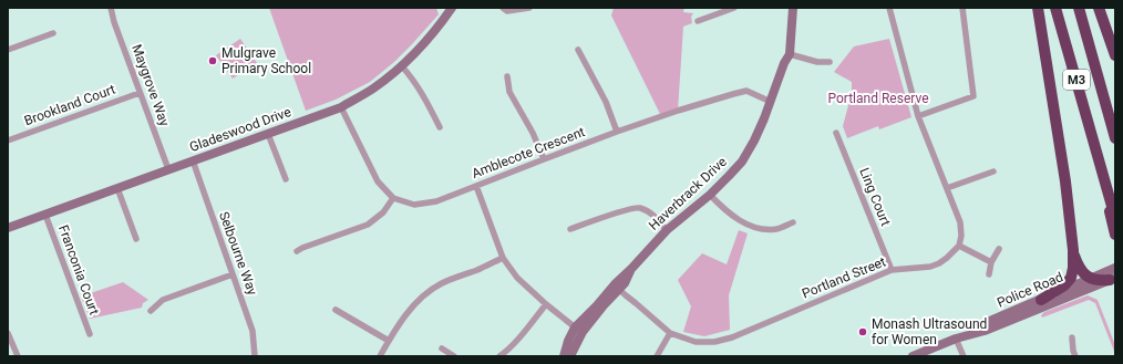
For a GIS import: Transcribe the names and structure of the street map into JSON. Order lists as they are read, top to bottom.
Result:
{
  "streets": {
    "highway": ["M3"],
    "street": [
      "Maygrove Way",
      "Brookland Court",
      "Gladeswood Drive",
      "Amblecote Crescent",
      "Haverbrack Drive",
      "Ling Court",
      "Selbourne Way",
      "Franconia Court",
      "Portland Street",
      "Police Road"
    ]
  },
  "crossings": [
    ["Maygrove Way", "Brookland Court"],
    ["Maygrove Way", "Gladeswood Drive"],
    ["Gladeswood Drive", "Selbourne Way"],
    ["Gladeswood Drive", "Franconia Court"],
    ["Amblecote Crescent", "Haverbrack Drive"],
    ["Haverbrack Drive", "Portland Street"],
    ["Ling Court", "Portland Street"]
  ],
  "parks": ["Portland Reserve"],
  "places": ["Mulgrave Primary School", "Monash Ultrasound for Women"]
}
